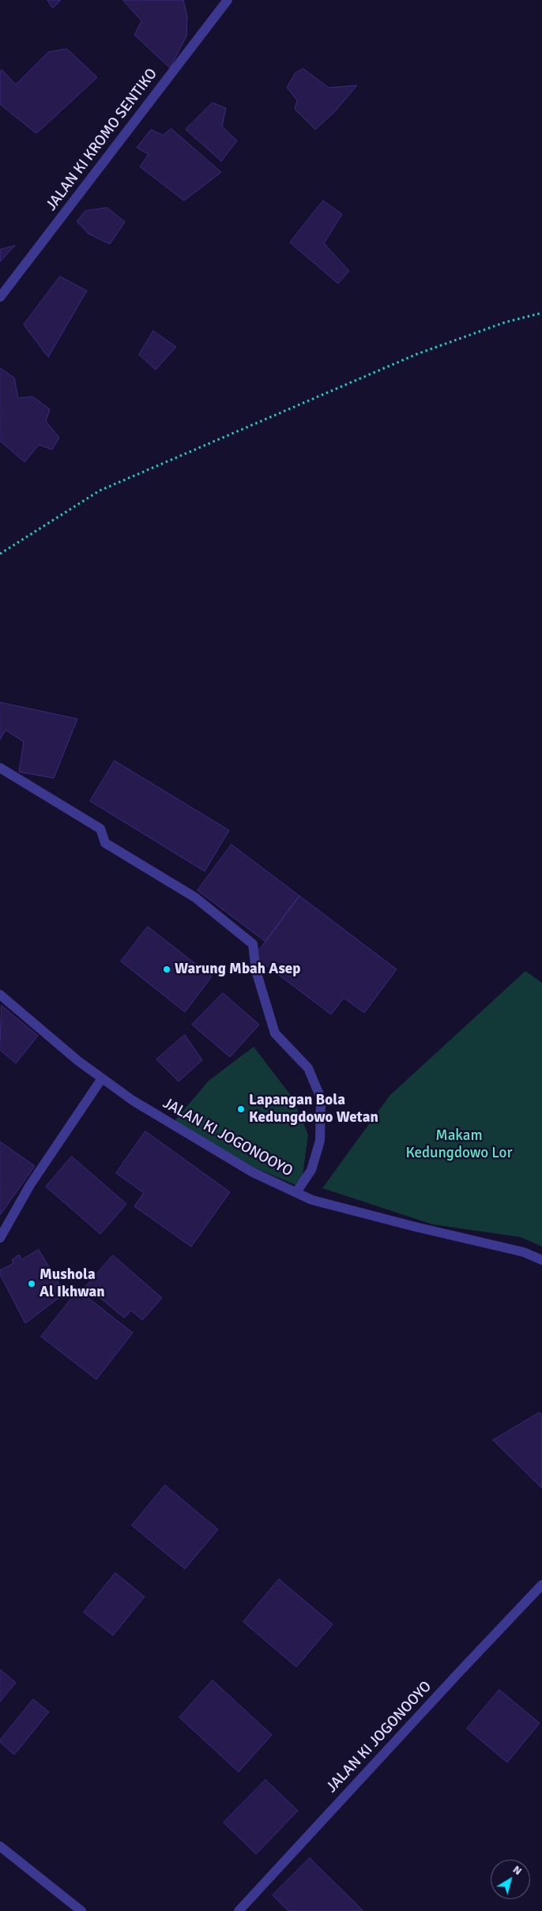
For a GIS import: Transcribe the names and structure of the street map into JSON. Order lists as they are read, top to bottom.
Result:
{
  "streets": {
    "street": ["JALAN KI KROMO SENTIKO", "JALAN KI JOGONOOYO"]
  },
  "parks": ["Makam Kedungdowo Lor"],
  "places": ["Warung Mbah Asep", "Lapangan Bola Kedungdowo Wetan", "Mushola Al Ikhwan"],
  "north": "top right"
}
